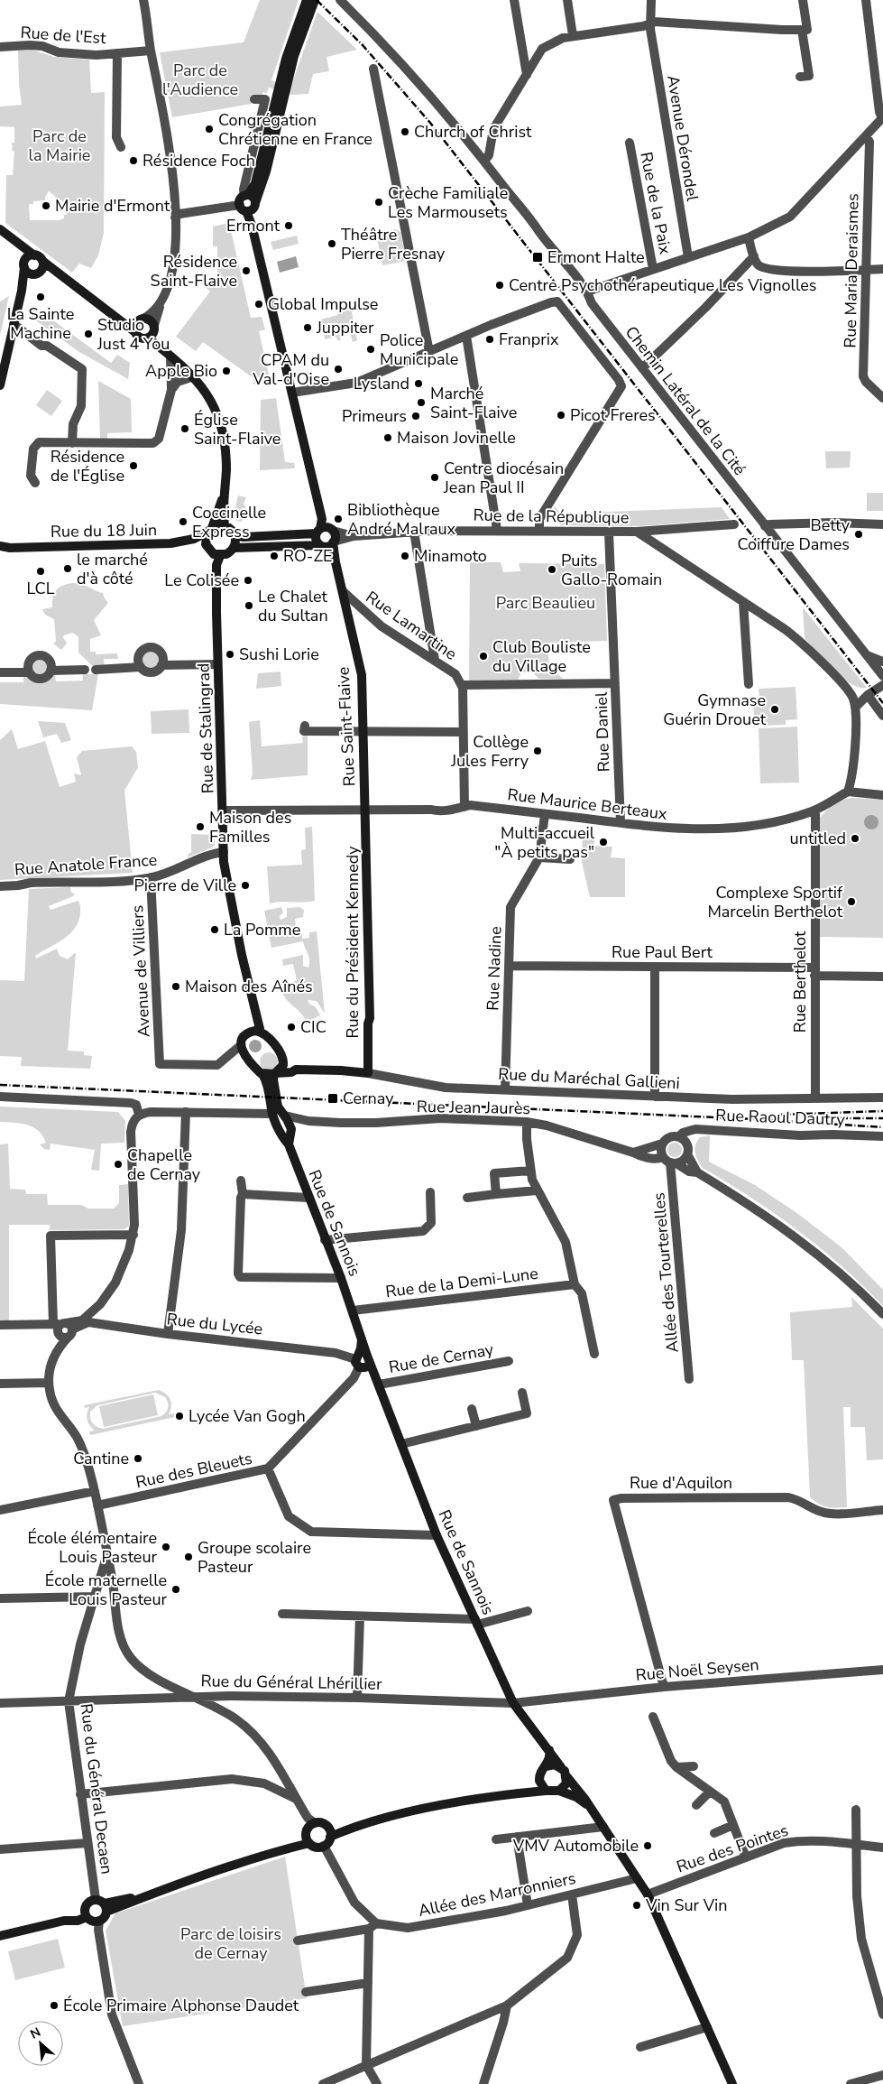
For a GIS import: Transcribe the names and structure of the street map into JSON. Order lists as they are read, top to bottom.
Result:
{
  "streets": {
    "street": [
      "Rue de l'Est",
      "Avenue Dérondel",
      "Rue de la Paix",
      "Rue Maria Deraismes",
      "Chemin Latéral de la Cité",
      "Rue de la République",
      "Rue du 18 Juin",
      "Rue Lamartine",
      "Rue Saint-Flaive",
      "Rue de Stalingrad",
      "Rue Daniel",
      "Rue Maurice Berteaux",
      "Rue Anatole France",
      "Rue du Président Kennedy",
      "Rue Paul Bert",
      "Rue Nadine",
      "Avenue de Villiers",
      "Rue Berthelot",
      "Rue du Maréchal Gallieni",
      "Rue Jean Jaurès",
      "Rue Raoul Dautry",
      "Rue de Sannois",
      "Allée des Tourterelles",
      "Rue de la Demi-Lune",
      "Rue du Lycée",
      "Rue de Cernay",
      "Rue des Bleuets",
      "Rue d'Aquilon",
      "Rue Noël Seysen",
      "Rue du Général Lhérillier",
      "Rue du Général Decaen",
      "Rue des Pointes",
      "Allée des Marronniers"
    ]
  },
  "crossings": [
    ["Rue de la République", "Rue du 18 Juin"],
    ["Rue de la République", "Rue Saint-Flaive"],
    ["Rue de la République", "Rue de Stalingrad"],
    ["Rue de la République", "Rue Daniel"],
    ["Rue du 18 Juin", "Rue de Stalingrad"],
    ["Rue Lamartine", "Rue Saint-Flaive"],
    ["Rue Saint-Flaive", "Rue Maurice Berteaux"],
    ["Rue Saint-Flaive", "Rue du Président Kennedy"],
    ["Rue de Stalingrad", "Rue Maurice Berteaux"],
    ["Rue de Stalingrad", "Rue Anatole France"],
    ["Rue Daniel", "Rue Maurice Berteaux"],
    ["Rue Maurice Berteaux", "Rue du Président Kennedy"],
    ["Rue Maurice Berteaux", "Rue Nadine"],
    ["Rue Maurice Berteaux", "Rue Berthelot"],
    ["Rue Anatole France", "Avenue de Villiers"],
    ["Rue du Président Kennedy", "Rue du Maréchal Gallieni"],
    ["Rue Paul Bert", "Rue Nadine"],
    ["Rue Paul Bert", "Rue Berthelot"],
    ["Rue Nadine", "Rue du Maréchal Gallieni"],
    ["Rue Berthelot", "Rue du Maréchal Gallieni"],
    ["Rue du Maréchal Gallieni", "Rue de Sannois"],
    ["Rue Jean Jaurès", "Rue Raoul Dautry"],
    ["Rue Jean Jaurès", "Rue de Sannois"],
    ["Rue Jean Jaurès", "Allée des Tourterelles"],
    ["Rue Raoul Dautry", "Allée des Tourterelles"],
    ["Rue de Sannois", "Rue de la Demi-Lune"],
    ["Rue de Sannois", "Rue du Lycée"],
    ["Rue de Sannois", "Rue de Cernay"],
    ["Rue de Sannois", "Rue des Bleuets"],
    ["Rue de Sannois", "Rue Noël Seysen"],
    ["Rue de Sannois", "Rue du Général Lhérillier"],
    ["Rue du Lycée", "Rue des Bleuets"],
    ["Rue du Lycée", "Rue du Général Decaen"],
    ["Rue des Bleuets", "Rue du Général Decaen"],
    ["Rue d'Aquilon", "Rue Noël Seysen"],
    ["Rue Noël Seysen", "Rue du Général Lhérillier"],
    ["Rue du Général Lhérillier", "Rue du Général Decaen"]
  ],
  "parks": [
    "Parc de l'Audience",
    "Parc de la Mairie",
    "Parc Beaulieu",
    "Parc de loisirs de Cernay"
  ],
  "places": {
    "other": [
      "Congrégation Chrétienne en France",
      "Church of Christ",
      "Résidence Foch",
      "Crèche Familiale Les Marmousets",
      "Mairie d'Ermont",
      "Ermont",
      "Théâtre Pierre Fresnay",
      "Résidence Saint-Flaive",
      "Centre Psychothérapeutique Les Vignolles",
      "La Sainte Machine",
      "Global Impulse",
      "Juppiter",
      "Studio Just 4 You",
      "Franprix",
      "Police Municipale",
      "CPAM du Val-d'Oise",
      "Apple Bio",
      "Lysland",
      "Marché Saint-Flaive",
      "Picot Freres",
      "Primeurs",
      "Église Saint-Flaive",
      "Maison Jovinelle",
      "Résidence de l'Église",
      "Centre diocésain Jean Paul II",
      "Bibliothèque André Malraux",
      "Coccinelle Express",
      "Betty Coiffure Dames",
      "RO-ZE",
      "Minamoto",
      "le marché d'à côté",
      "Puits Gallo-Romain",
      "LCL",
      "Le Colisée",
      "Le Chalet du Sultan",
      "Sushi Lorie",
      "Club Bouliste du Village",
      "Gymnase Guérin Drouet",
      "Collège Jules Ferry",
      "Maison des Familles",
      "untitled",
      "Multi-accueil \"À petits pas\"",
      "Pierre de Ville",
      "Complexe Sportif Marcelin Berthelot",
      "La Pomme",
      "Maison des Aînés",
      "CIC",
      "Chapelle de Cernay",
      "Lycée Van Gogh",
      "Cantine",
      "École élémentaire Louis Pasteur",
      "Groupe scolaire Pasteur",
      "École maternelle Louis Pasteur",
      "VMV Automobile",
      "Vin Sur Vin",
      "École Primaire Alphonse Daudet"
    ],
    "transit": ["Ermont Halte", "Cernay"]
  },
  "north": "top left"
}
